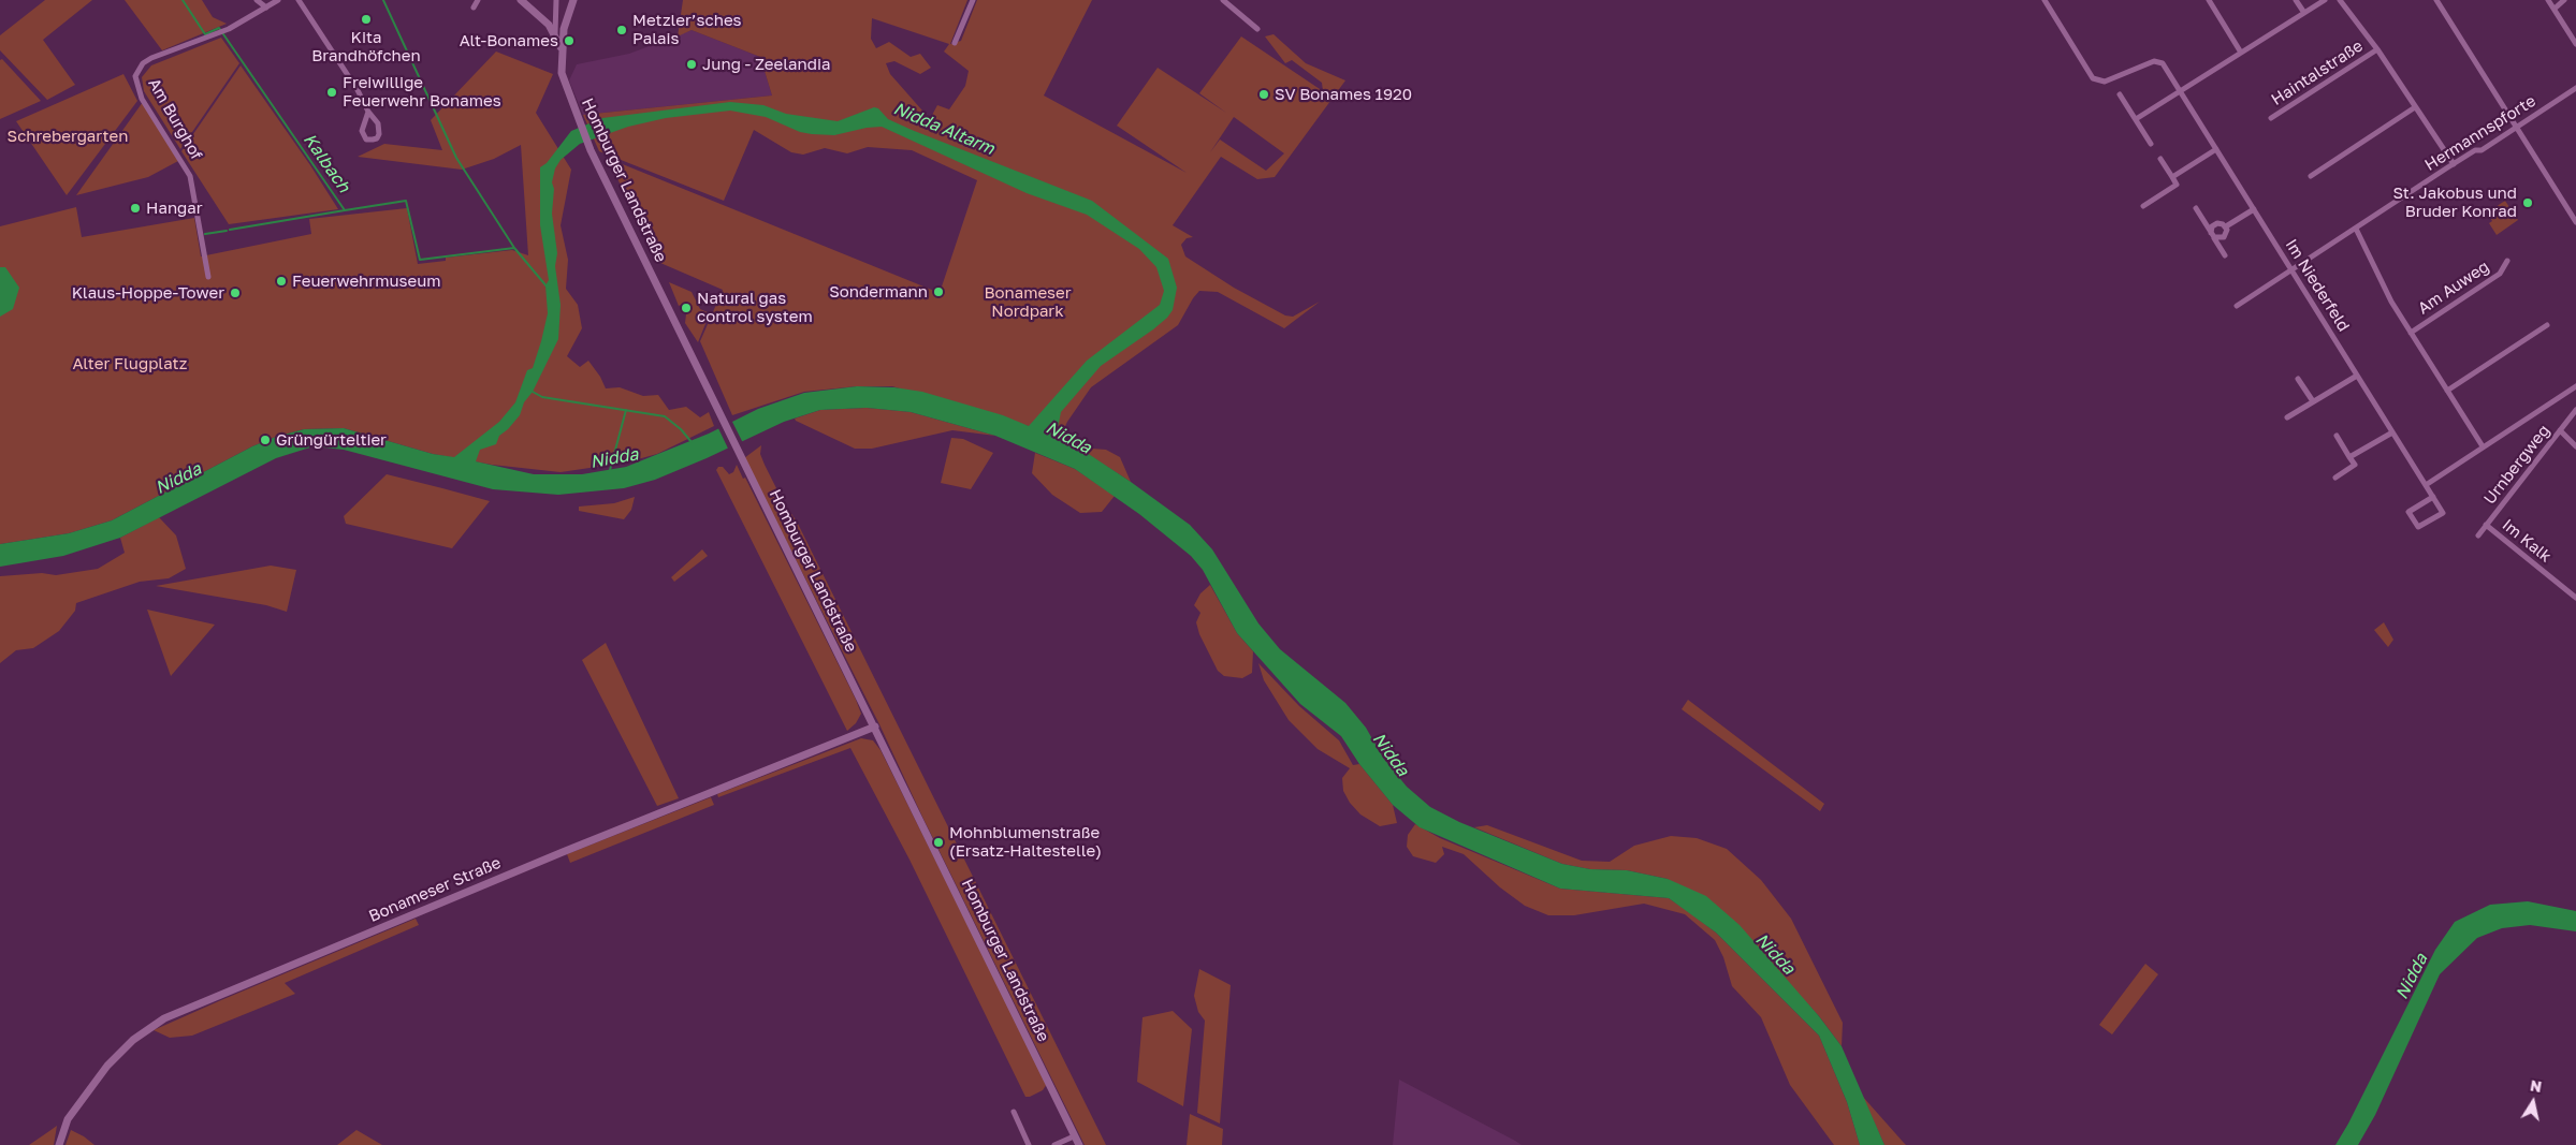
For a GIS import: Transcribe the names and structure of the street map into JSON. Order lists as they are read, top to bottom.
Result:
{
  "streets": {
    "street": [
      "Haintalstraße",
      "Am Burghof",
      "Hermannspforte",
      "Homburger Landstraße",
      "Im Niederfeld",
      "Am Auweg",
      "Urnbergweg",
      "Im Kalk",
      "Bonameser Straße"
    ]
  },
  "crossings": [
    ["Haintalstraße", "Hermannspforte"],
    ["Hermannspforte", "Im Niederfeld"],
    ["Hermannspforte", "Am Auweg"],
    ["Homburger Landstraße", "Bonameser Straße"],
    ["Urnbergweg", "Im Kalk"]
  ],
  "water": ["Nidda Altarm", "Kalbach", "Nidda"],
  "parks": ["Schrebergarten", "Bonameser Nordpark", "Alter Flugplatz"],
  "places": [
    "Kita Brandhöfchen",
    "Metzler’sches Palais",
    "Alt-Bonames",
    "Jung - Zeelandia",
    "Freiwillige Feuerwehr Bonames",
    "SV Bonames 1920",
    "St. Jakobus und Bruder Konrad",
    "Hangar",
    "Feuerwehrmuseum",
    "Sondermann",
    "Klaus-Hoppe-Tower",
    "Natural gas control system",
    "Grüngürteltier",
    "Mohnblumenstraße (Ersatz-Haltestelle)"
  ],
  "north": "top"
}
